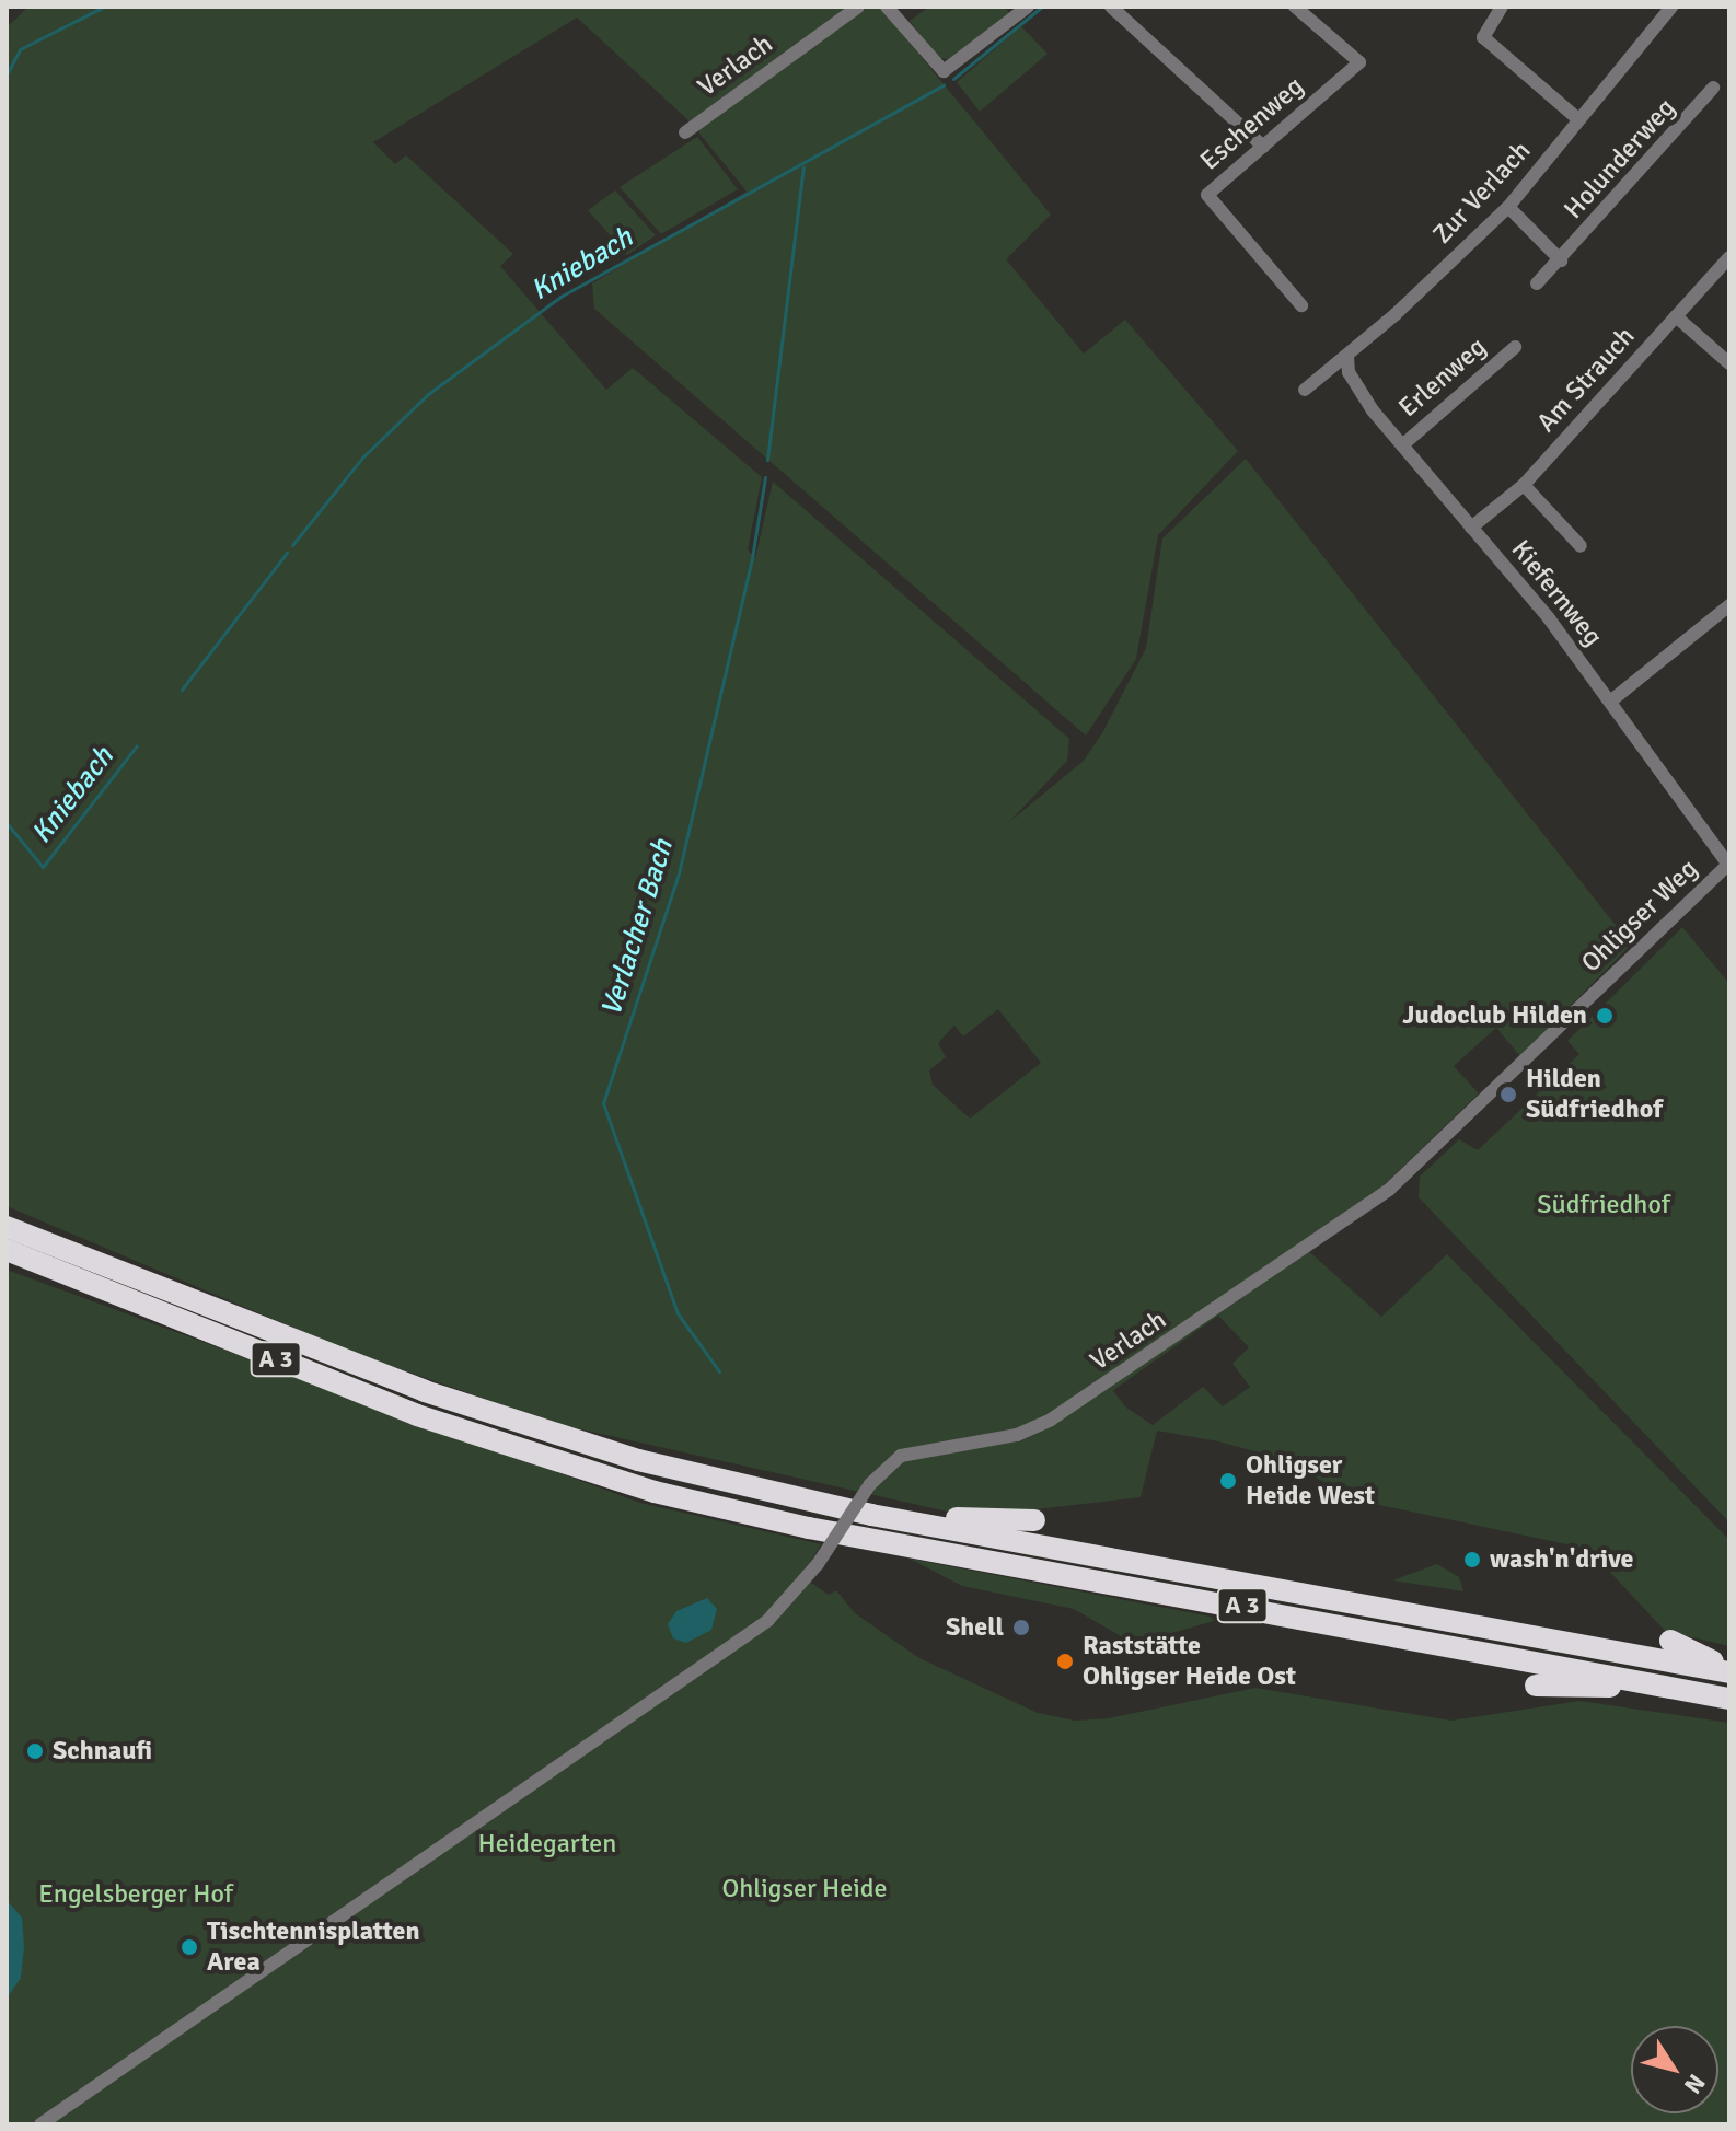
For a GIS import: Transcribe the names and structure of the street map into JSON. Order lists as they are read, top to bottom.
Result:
{
  "streets": {
    "highway": ["A 3"],
    "street": [
      "Verlach",
      "Eschenweg",
      "Holunderweg",
      "Zur Verlach",
      "Erlenweg",
      "Am Strauch",
      "Kiefernweg",
      "Ohligser Weg"
    ]
  },
  "crossings": [
    ["Verlach", "Ohligser Weg"],
    ["Holunderweg", "Zur Verlach"],
    ["Zur Verlach", "Kiefernweg"],
    ["Erlenweg", "Kiefernweg"],
    ["Am Strauch", "Kiefernweg"],
    ["Kiefernweg", "Ohligser Weg"]
  ],
  "water": ["Kniebach", "Verlacher Bach"],
  "parks": [
    "Südfriedhof",
    "Heidegarten",
    "Ohligser Heide",
    "Engelsberger Hof"
  ],
  "places": [
    "Judoclub Hilden",
    "Hilden Südfriedhof",
    "Ohligser Heide West",
    "wash'n'drive",
    "Shell",
    "Raststätte Ohligser Heide Ost",
    "Schnaufi",
    "Tischtennisplatten Area"
  ],
  "north": "bottom right"
}
